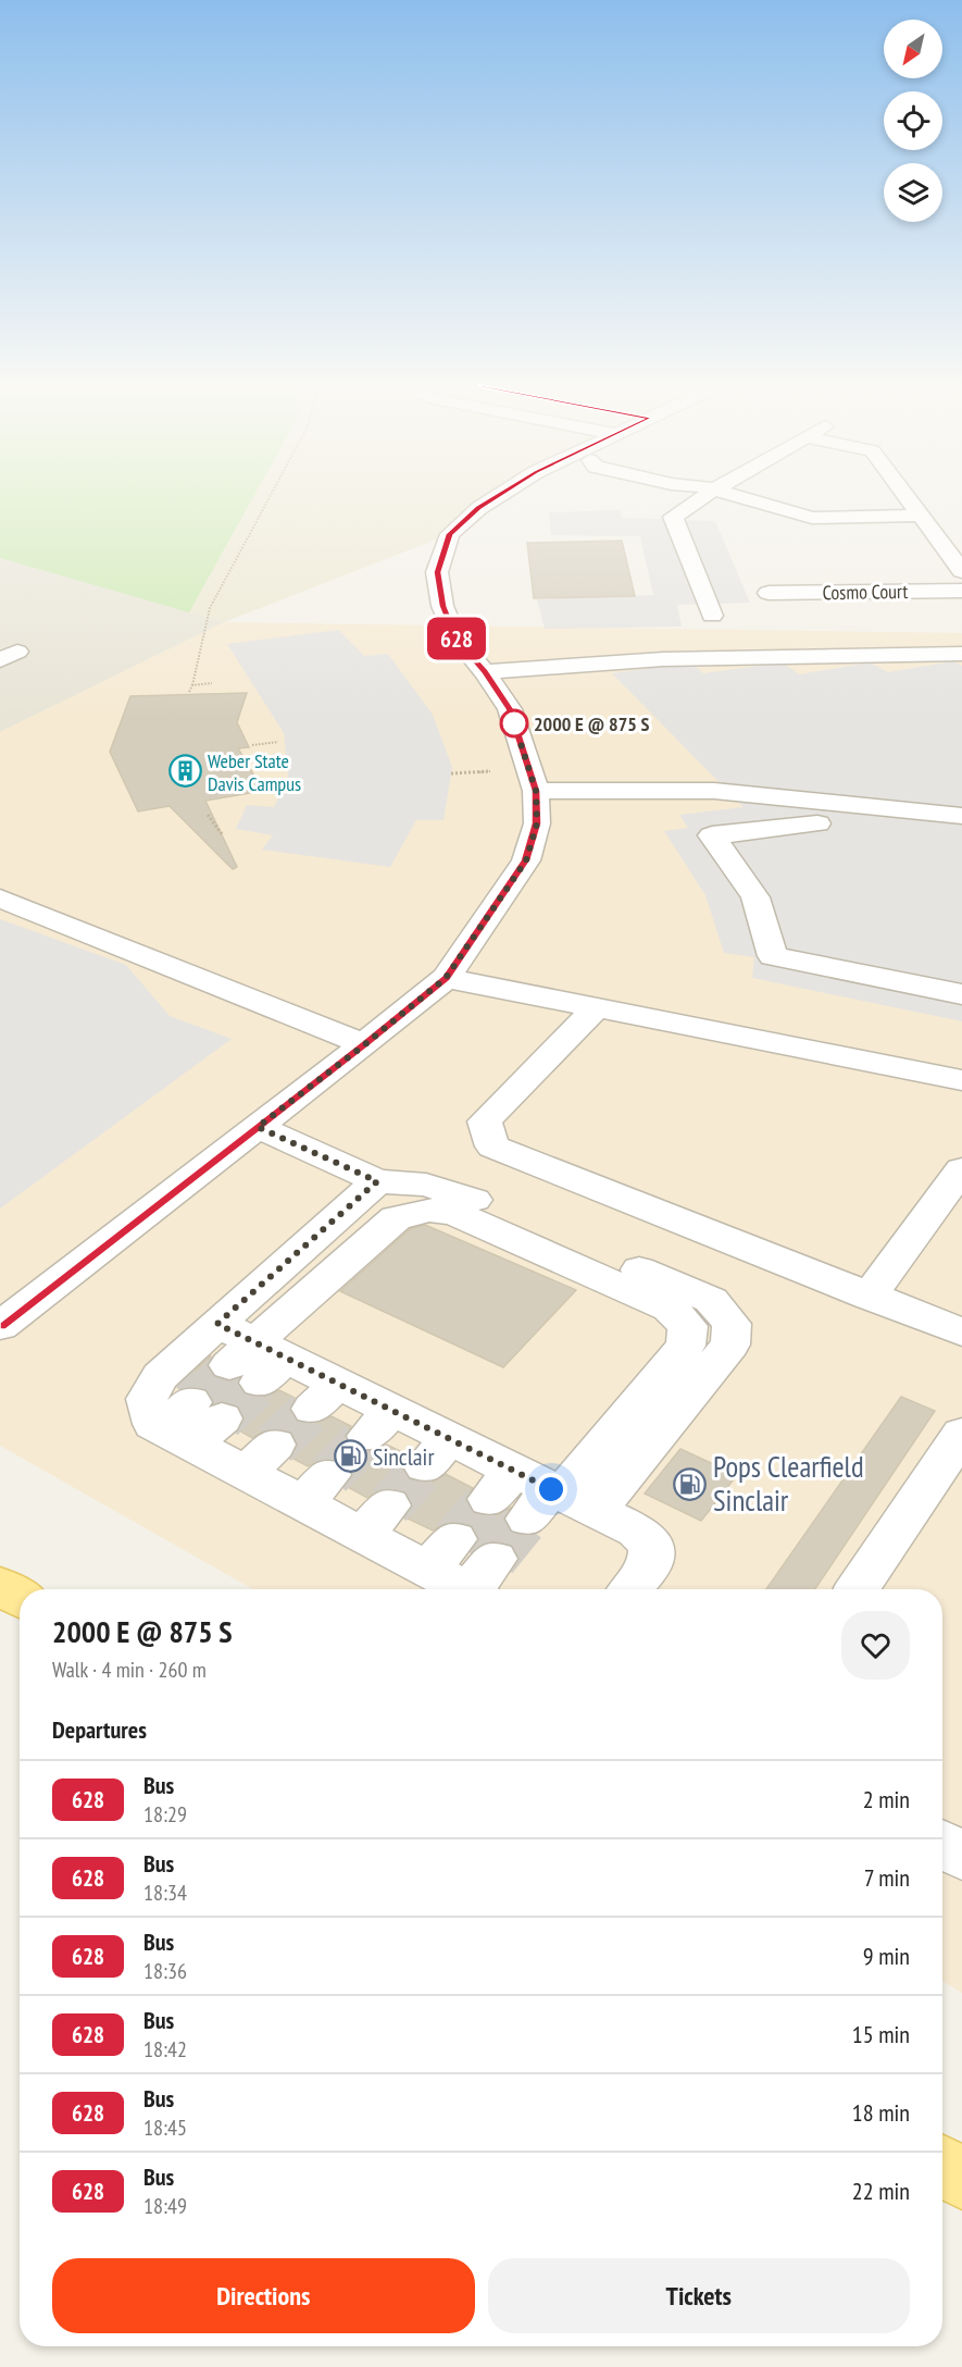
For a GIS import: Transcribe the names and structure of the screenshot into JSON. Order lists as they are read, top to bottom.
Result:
{
  "streets": {
    "street": ["Cosmo Court"]
  },
  "places": {
    "other": ["2000 E @ 875 S"],
    "building": ["Weber State Davis Campus"],
    "fuel station": ["Sinclair", "Pops Clearfield Sinclair"]
  },
  "lines": ["bus line 628"],
  "north": "bottom left",
  "page": {
    "on_map": "628",
    "heading": [
      ["2000 E @ 875 S", "Walk · 4 min · 260 m"],
      "Departures"
    ],
    "list": [
      {
        "mark": "628",
        "name": "Bus",
        "note": "18:29",
        "value": "2 min"
      },
      {
        "mark": "628",
        "name": "Bus",
        "note": "18:34",
        "value": "7 min"
      },
      {
        "mark": "628",
        "name": "Bus",
        "note": "18:36",
        "value": "9 min"
      },
      {
        "mark": "628",
        "name": "Bus",
        "note": "18:42",
        "value": "15 min"
      },
      {
        "mark": "628",
        "name": "Bus",
        "note": "18:45",
        "value": "18 min"
      },
      {
        "mark": "628",
        "name": "Bus",
        "note": "18:49",
        "value": "22 min"
      }
    ],
    "buttons": ["Directions", "Tickets"]
  }
}
